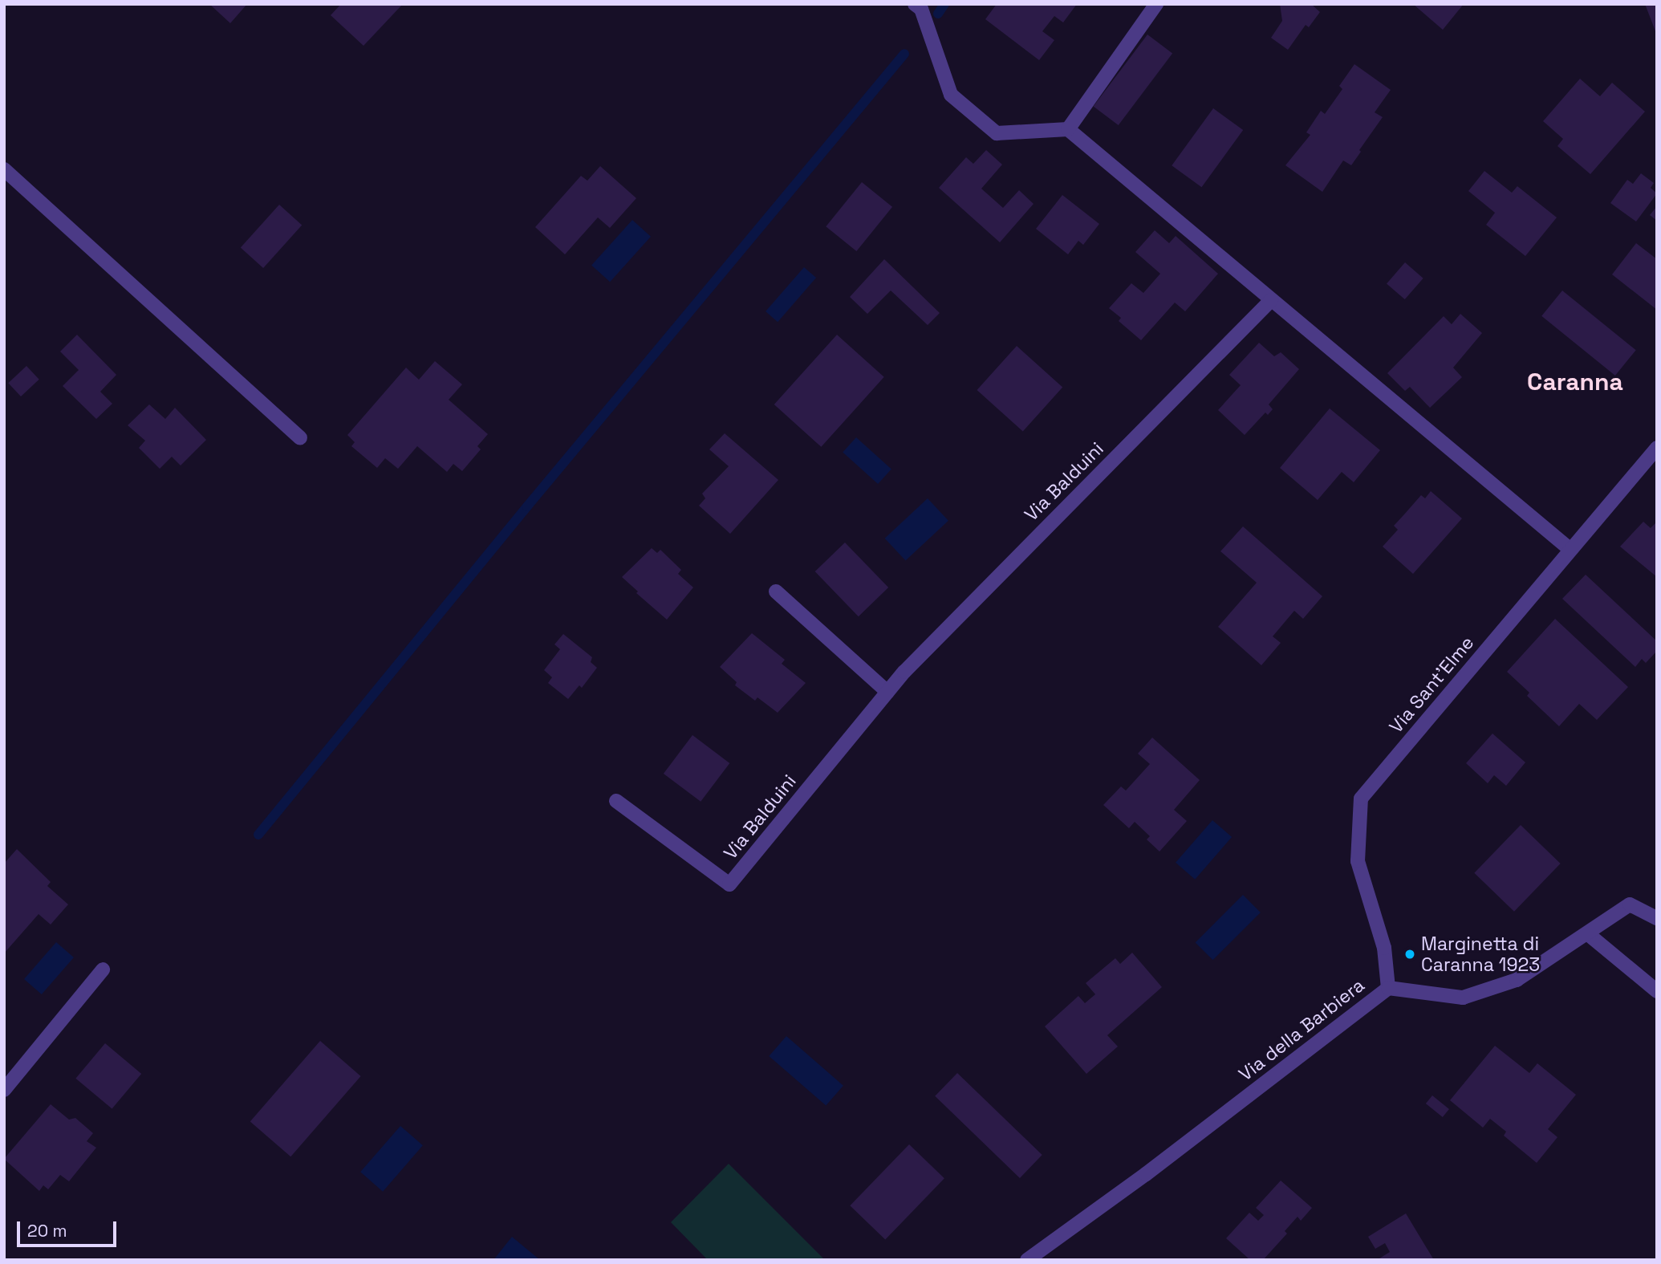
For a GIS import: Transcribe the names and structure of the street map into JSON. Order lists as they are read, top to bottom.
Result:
{
  "streets": {
    "street": ["Via Balduini", "Via Sant'Elme", "Via della Barbiera"]
  },
  "crossings": [
    ["Via Sant'Elme", "Via della Barbiera"]
  ],
  "districts": ["Caranna"],
  "places": ["Marginetta di Caranna 1923"],
  "scale_bar": "20 m"
}
